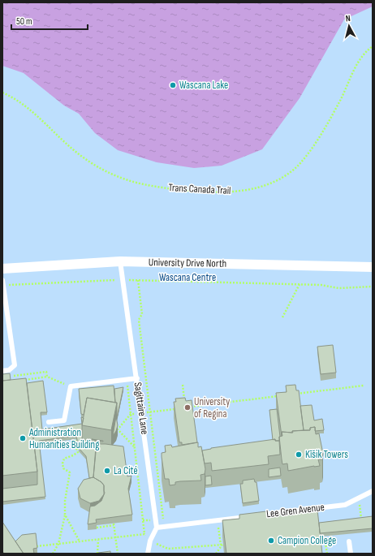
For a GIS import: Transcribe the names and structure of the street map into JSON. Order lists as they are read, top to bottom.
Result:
{
  "streets": {
    "street": ["University Drive North"],
    "lane": ["Sagittaire Lane", "Lee Gren Avenue"],
    "path": ["Trans Canada Trail"]
  },
  "crossings": [
    ["University Drive North", "Sagittaire Lane"]
  ],
  "parks": ["Wascana Centre"],
  "places": [
    "Wascana Lake",
    "University of Regina",
    "Administration Humanities Building",
    "Kīšik Towers",
    "La Cité",
    "Campion College"
  ],
  "scale_bar": "50 m",
  "north": "top"
}
